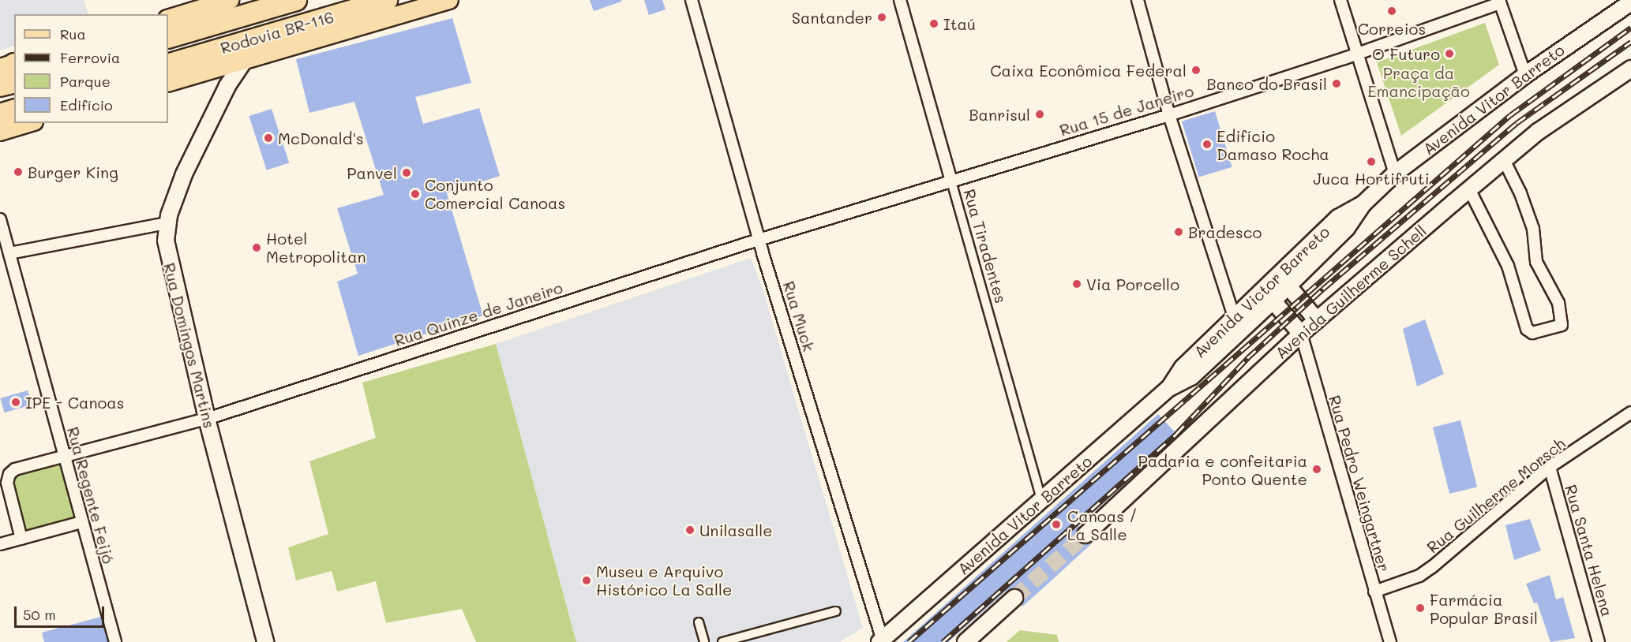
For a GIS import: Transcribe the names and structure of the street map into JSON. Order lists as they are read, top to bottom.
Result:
{
  "streets": {
    "highway": ["Rodovia BR-116"],
    "main road": [
      "Avenida Vitor Barreto",
      "Avenida Victor Barreto",
      "Avenida Guilherme Schell",
      "Rua Domingos Martins"
    ],
    "street": [
      "Rua 15 de Janeiro",
      "Rua Tiradentes",
      "Rua Quinze de Janeiro",
      "Rua Muck",
      "Rua Pedro Weingartner",
      "Rua Regente Feijó",
      "Rua Guilherme Morsch",
      "Rua Santa Helena"
    ]
  },
  "crossings": [
    ["Avenida Vitor Barreto", "Rua Tiradentes"],
    ["Avenida Vitor Barreto", "Avenida Victor Barreto"],
    ["Avenida Vitor Barreto", "Rua Muck"],
    ["Rua 15 de Janeiro", "Rua Tiradentes"],
    ["Rua 15 de Janeiro", "Rua Quinze de Janeiro"],
    ["Rua 15 de Janeiro", "Rua Muck"],
    ["Avenida Guilherme Schell", "Rua Pedro Weingartner"],
    ["Rua Quinze de Janeiro", "Rua Muck"],
    ["Rua Quinze de Janeiro", "Rua Domingos Martins"],
    ["Rua Pedro Weingartner", "Rua Guilherme Morsch"],
    ["Rua Guilherme Morsch", "Rua Santa Helena"]
  ],
  "parks": ["Praça da Emancipação"],
  "places": [
    "Correios",
    "Santander",
    "Itaú",
    "O Futuro",
    "Caixa Econômica Federal",
    "Banco do Brasil",
    "Banrisul",
    "McDonald's",
    "Edifício Damaso Rocha",
    "Juca Hortifruti",
    "Burger King",
    "Panvel",
    "Conjunto Comercial Canoas",
    "Bradesco",
    "Hotel Metropolitan",
    "Via Porcello",
    "IPE - Canoas",
    "Padaria e confeitaria Ponto Quente",
    "Canoas / La Salle",
    "Unilasalle",
    "Museu e Arquivo Histórico La Salle",
    "Farmácia Popular Brasil"
  ],
  "legend": [
    "Rua",
    "Ferrovia",
    "Parque",
    "Edifício"
  ],
  "scale_bar": "50 m"
}
